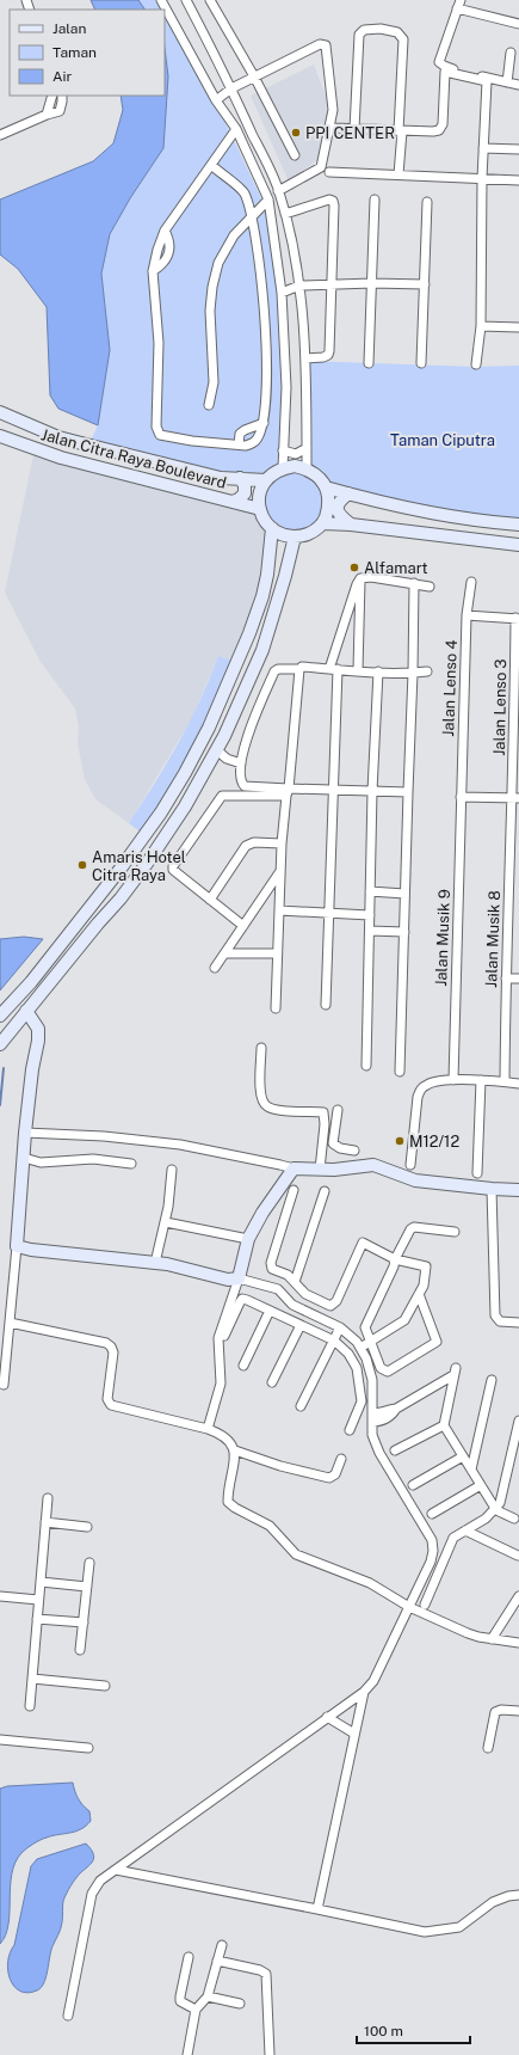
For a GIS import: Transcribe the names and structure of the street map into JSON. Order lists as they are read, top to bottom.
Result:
{
  "streets": {
    "main road": ["Jalan Citra Raya Boulevard"],
    "street": [
      "Jalan Lenso 4",
      "Jalan Lenso 3",
      "Jalan Musik 9",
      "Jalan Musik 8"
    ]
  },
  "crossings": [
    ["Jalan Lenso 4", "Jalan Musik 9"],
    ["Jalan Lenso 3", "Jalan Musik 8"]
  ],
  "parks": ["Taman Ciputra"],
  "places": [
    "PPI CENTER",
    "Alfamart",
    "Amaris Hotel Citra Raya",
    "M12/12"
  ],
  "legend": ["Jalan", "Taman", "Air"],
  "scale_bar": "100 m"
}
